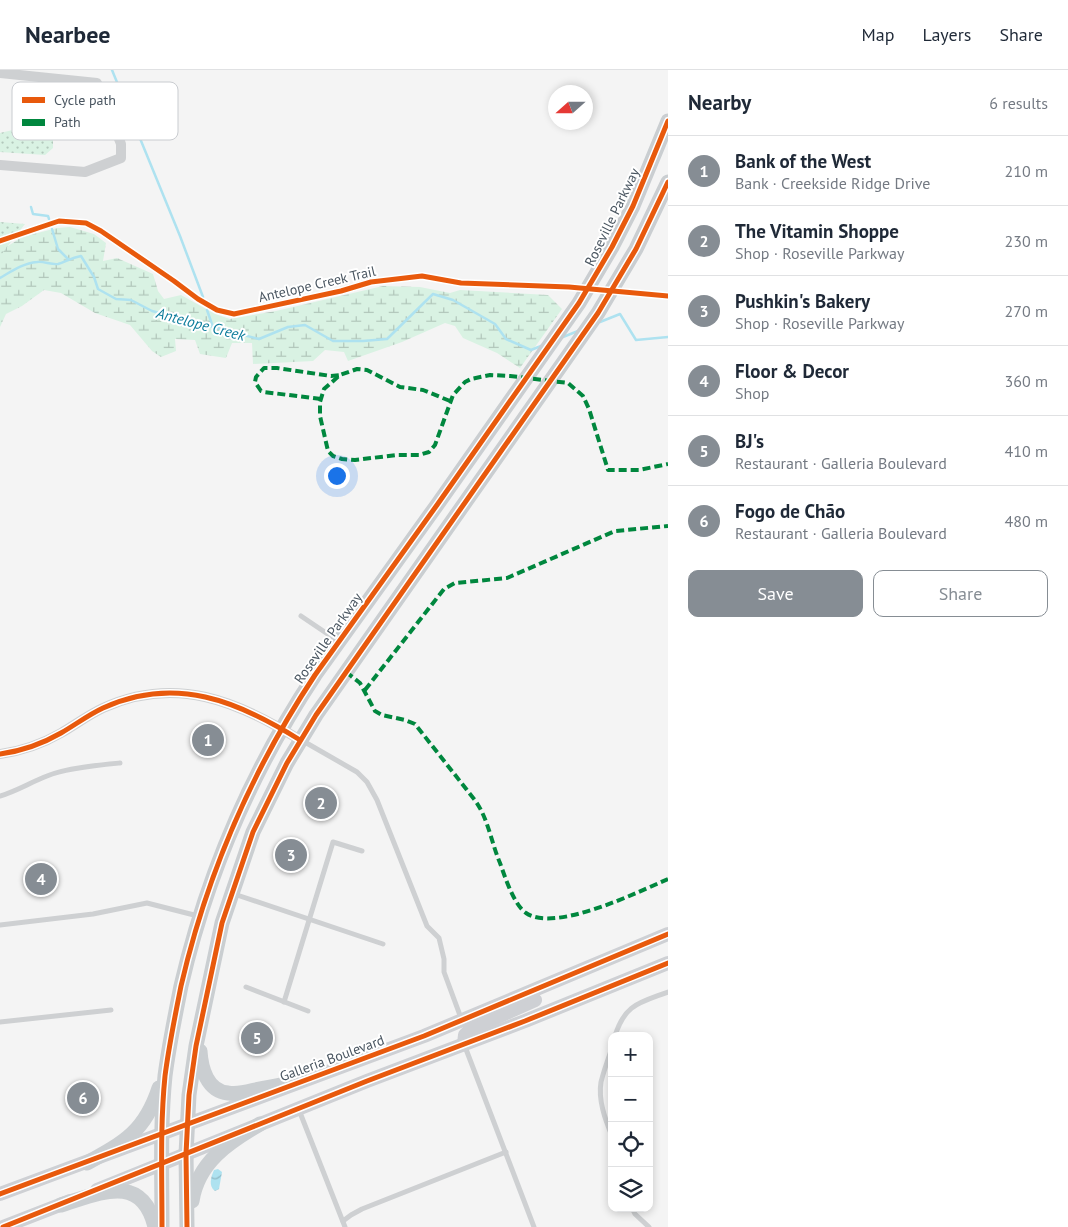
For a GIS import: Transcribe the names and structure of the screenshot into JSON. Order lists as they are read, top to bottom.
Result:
{
  "streets": {
    "main road": ["Roseville Parkway", "Galleria Boulevard"],
    "cycle path": ["Antelope Creek Trail"]
  },
  "crossings": [
    ["Roseville Parkway", "Galleria Boulevard"]
  ],
  "water": ["Antelope Creek"],
  "legend": ["Cycle path", "Path"],
  "north": "left",
  "page": {
    "header": "Nearbee",
    "nav": ["Map", "Layers", "Share"],
    "heading": ["Nearby", "6 results"],
    "list": [
      {
        "mark": "1",
        "name": "Bank of the West",
        "note": "Bank · Creekside Ridge Drive",
        "value": "210 m"
      },
      {
        "mark": "2",
        "name": "The Vitamin Shoppe",
        "note": "Shop · Roseville Parkway",
        "value": "230 m"
      },
      {
        "mark": "3",
        "name": "Pushkin's Bakery",
        "note": "Shop · Roseville Parkway",
        "value": "270 m"
      },
      {
        "mark": "4",
        "name": "Floor & Decor",
        "note": "Shop",
        "value": "360 m"
      },
      {
        "mark": "5",
        "name": "BJ's",
        "note": "Restaurant · Galleria Boulevard",
        "value": "410 m"
      },
      {
        "mark": "6",
        "name": "Fogo de Chão",
        "note": "Restaurant · Galleria Boulevard",
        "value": "480 m"
      }
    ],
    "buttons": ["Save", "Share"],
    "pins": [
      "1",
      "2",
      "3",
      "4",
      "5",
      "6"
    ],
    "map_buttons": ["+", "−"]
  }
}
